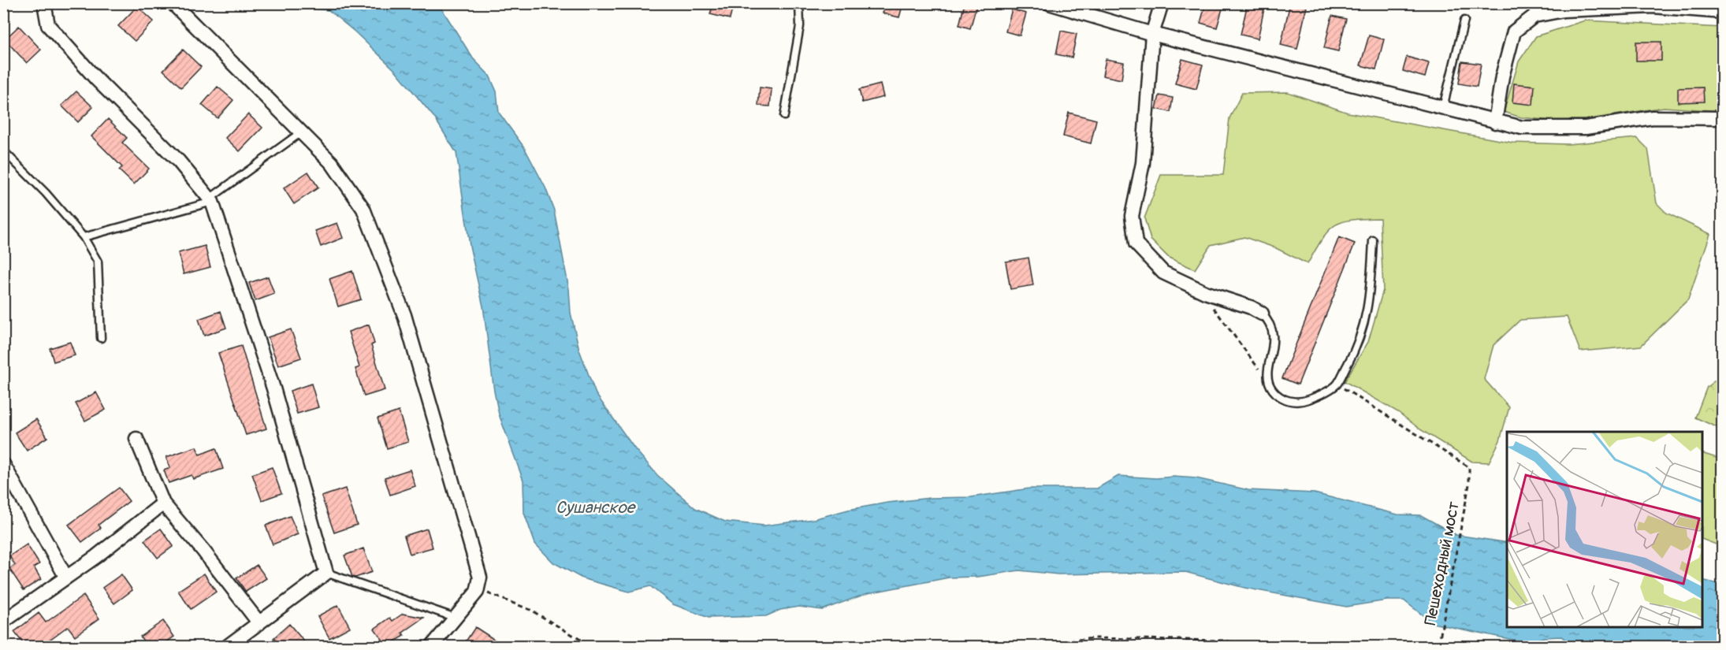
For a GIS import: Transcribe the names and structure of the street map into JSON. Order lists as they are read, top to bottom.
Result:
{
  "streets": {
    "path": ["Пешеходный мост"]
  },
  "water": ["Сушанское"]
}
